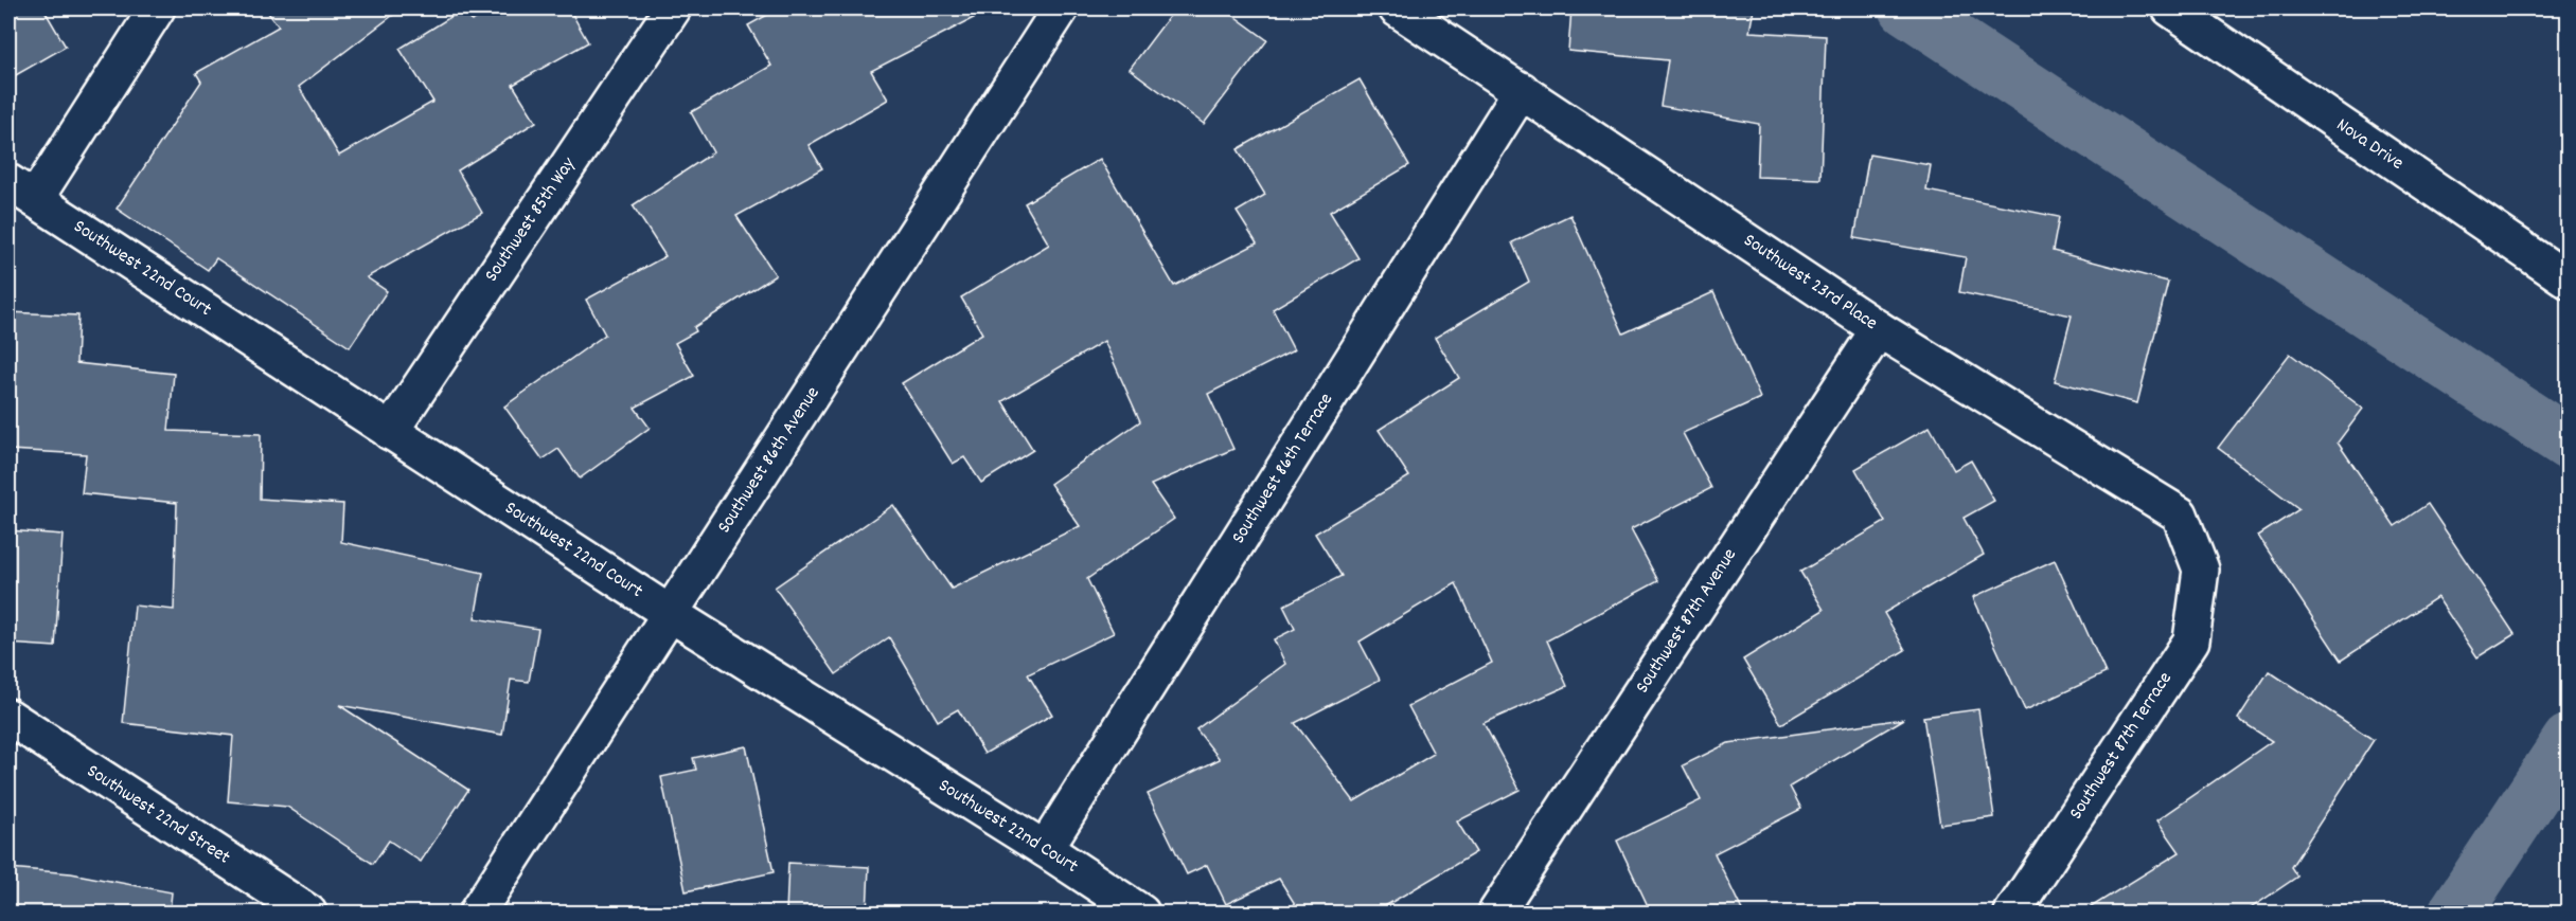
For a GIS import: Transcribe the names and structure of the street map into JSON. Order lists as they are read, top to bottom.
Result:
{
  "streets": {
    "street": [
      "Nova Drive",
      "Southwest 85th Way",
      "Southwest 22nd Court",
      "Southwest 23rd Place",
      "Southwest 86th Avenue",
      "Southwest 86th Terrace",
      "Southwest 87th Avenue",
      "Southwest 87th Terrace",
      "Southwest 22nd Street"
    ]
  },
  "crossings": [
    ["Southwest 85th Way", "Southwest 22nd Court"],
    ["Southwest 22nd Court", "Southwest 86th Avenue"],
    ["Southwest 22nd Court", "Southwest 86th Terrace"],
    ["Southwest 23rd Place", "Southwest 86th Terrace"],
    ["Southwest 23rd Place", "Southwest 87th Avenue"],
    ["Southwest 23rd Place", "Southwest 87th Terrace"]
  ]
}
